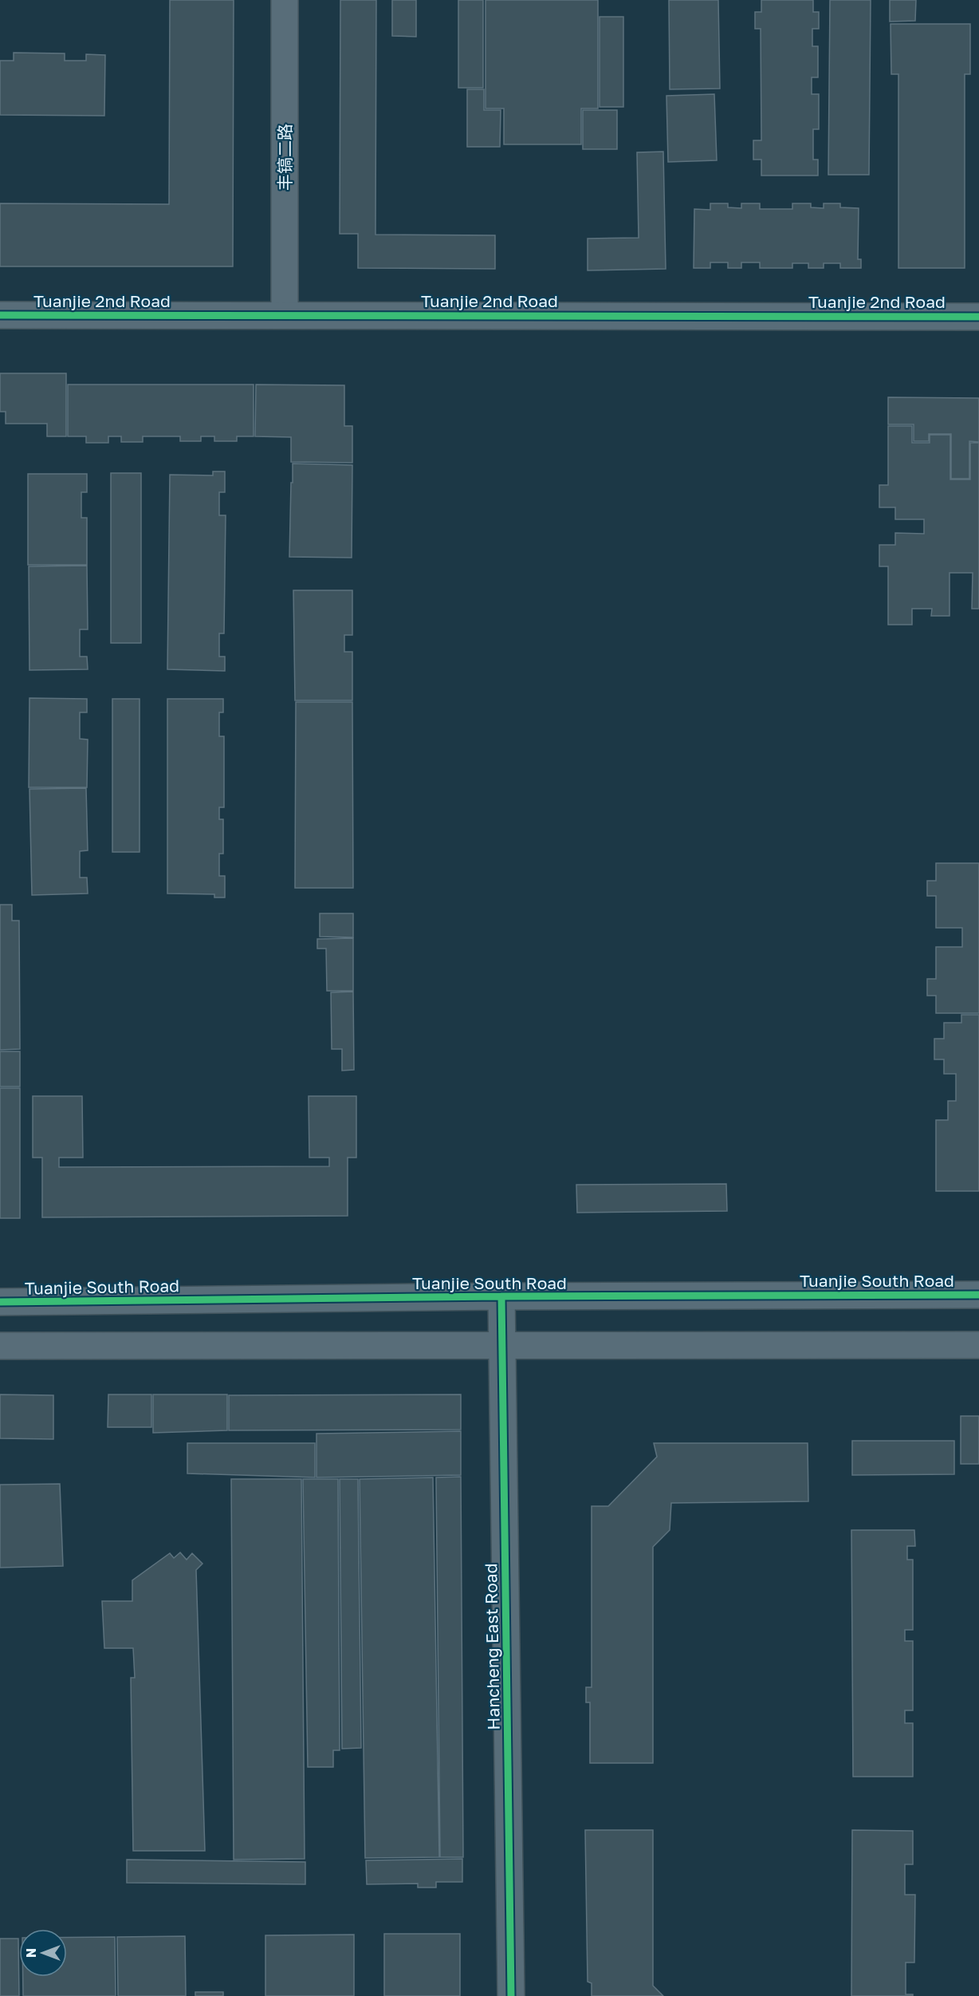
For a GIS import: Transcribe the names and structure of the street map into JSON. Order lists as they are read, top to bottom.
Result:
{
  "streets": {
    "street": [
      "丰镐二路",
      "Tuanjie 2nd Road",
      "Tuanjie South Road",
      "Hancheng East Road"
    ]
  },
  "crossings": [
    ["丰镐二路", "Tuanjie 2nd Road"],
    ["Tuanjie South Road", "Hancheng East Road"]
  ],
  "north": "left"
}
